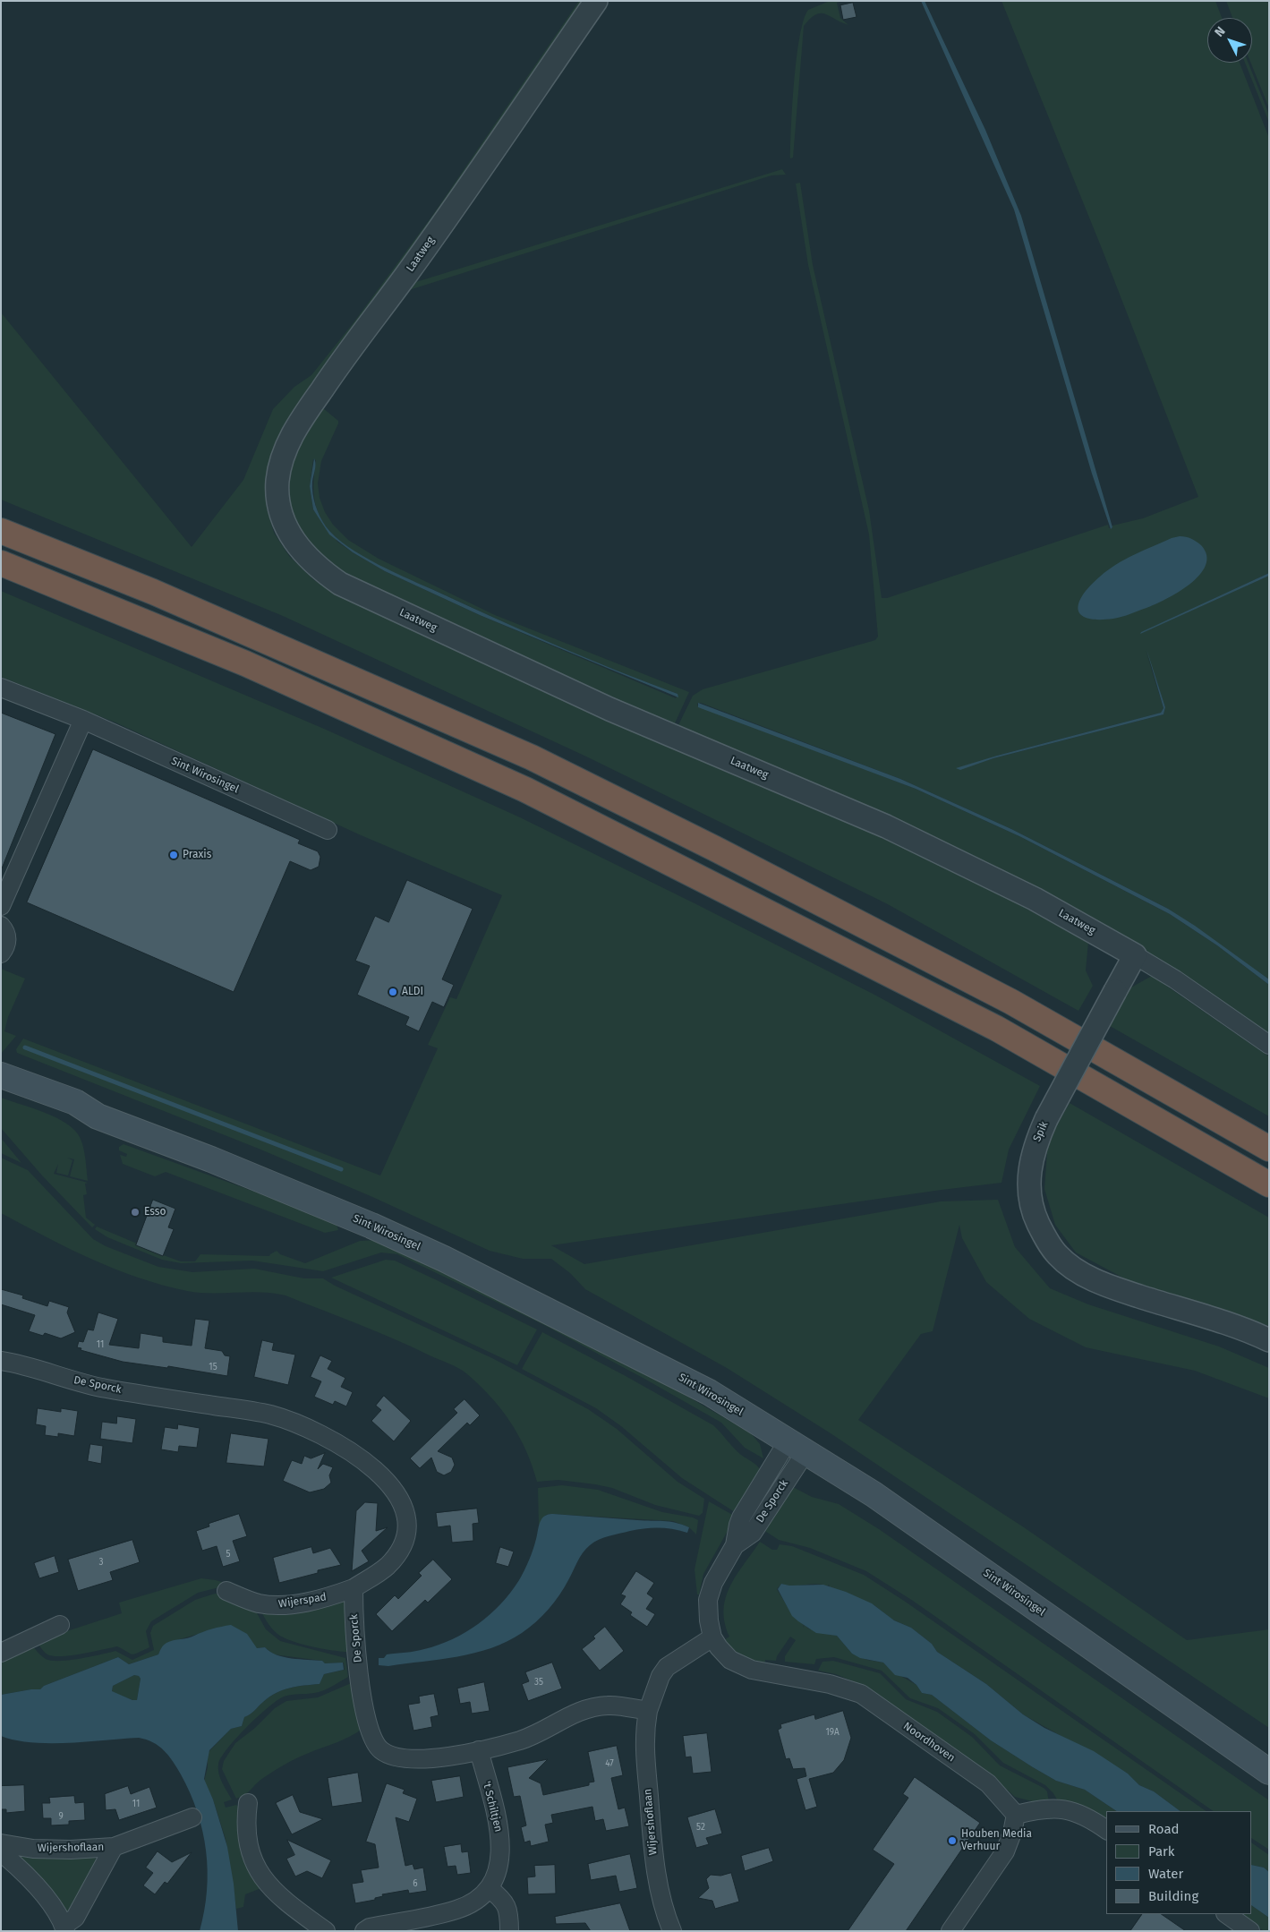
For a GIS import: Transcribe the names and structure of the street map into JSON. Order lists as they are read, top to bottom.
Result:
{
  "streets": {
    "main road": ["Sint Wirosingel"],
    "street": [
      "Laatweg",
      "Spik",
      "De Sporck",
      "Wijerspad",
      "Noordhoven",
      "'t Schiltjen",
      "Wijershoflaan"
    ]
  },
  "crossings": [
    ["Laatweg", "Spik"],
    ["Sint Wirosingel", "De Sporck"],
    ["De Sporck", "Wijerspad"],
    ["De Sporck", "Noordhoven"],
    ["De Sporck", "'t Schiltjen"],
    ["De Sporck", "Wijershoflaan"]
  ],
  "places": [
    "Praxis",
    "ALDI",
    "Esso",
    "Houben Media Verhuur"
  ],
  "house_numbers": [
    "11",
    "15",
    "5",
    "3",
    "35",
    "19A",
    "47",
    "11",
    "9",
    "52",
    "6"
  ],
  "legend": [
    "Road",
    "Park",
    "Water",
    "Building"
  ],
  "north": "top left"
}
